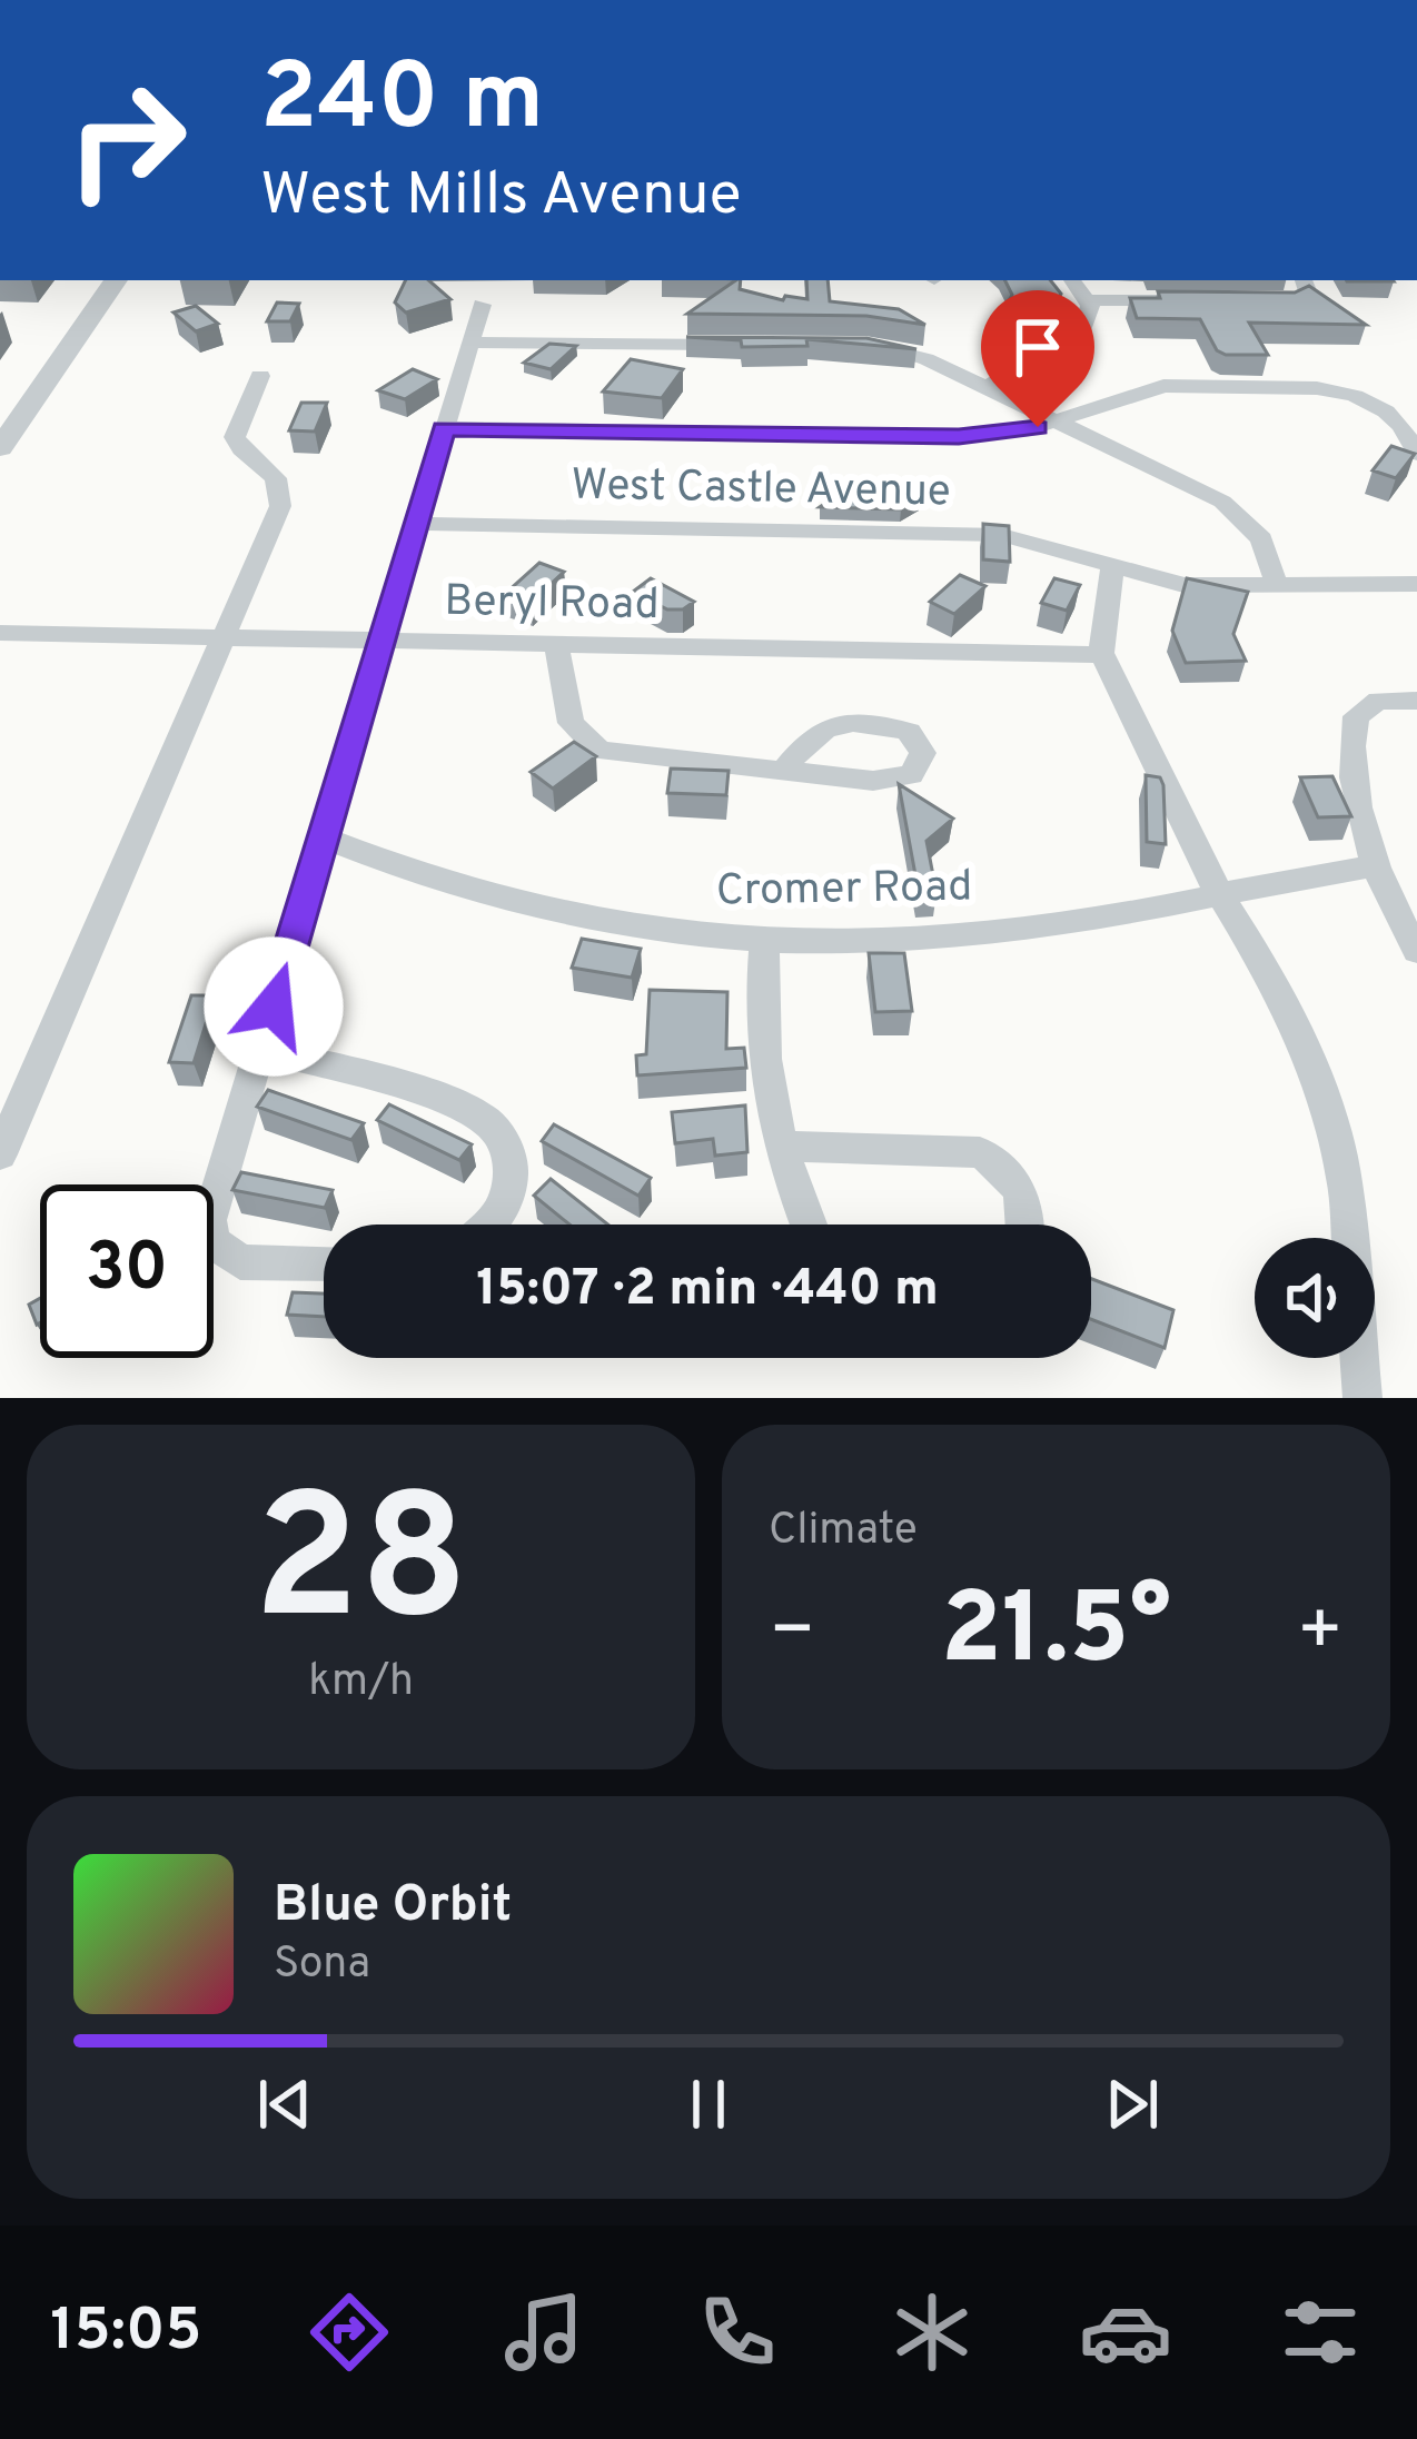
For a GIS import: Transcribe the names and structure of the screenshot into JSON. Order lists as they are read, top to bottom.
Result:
{
  "streets": {
    "street": ["West Castle Avenue", "Beryl Road", "Cromer Road"]
  },
  "page": {
    "turn": ["240 m", "West Mills Avenue"],
    "limit": "30",
    "trip": "15:07 · 2 min · 440 m",
    "tile": [
      ["28", "km/h"],
      "Climate"
    ],
    "heat": ["−", "21.5°", "+"],
    "song": ["Blue Orbit", "Sona"],
    "tabs": "15:05"
  }
}
